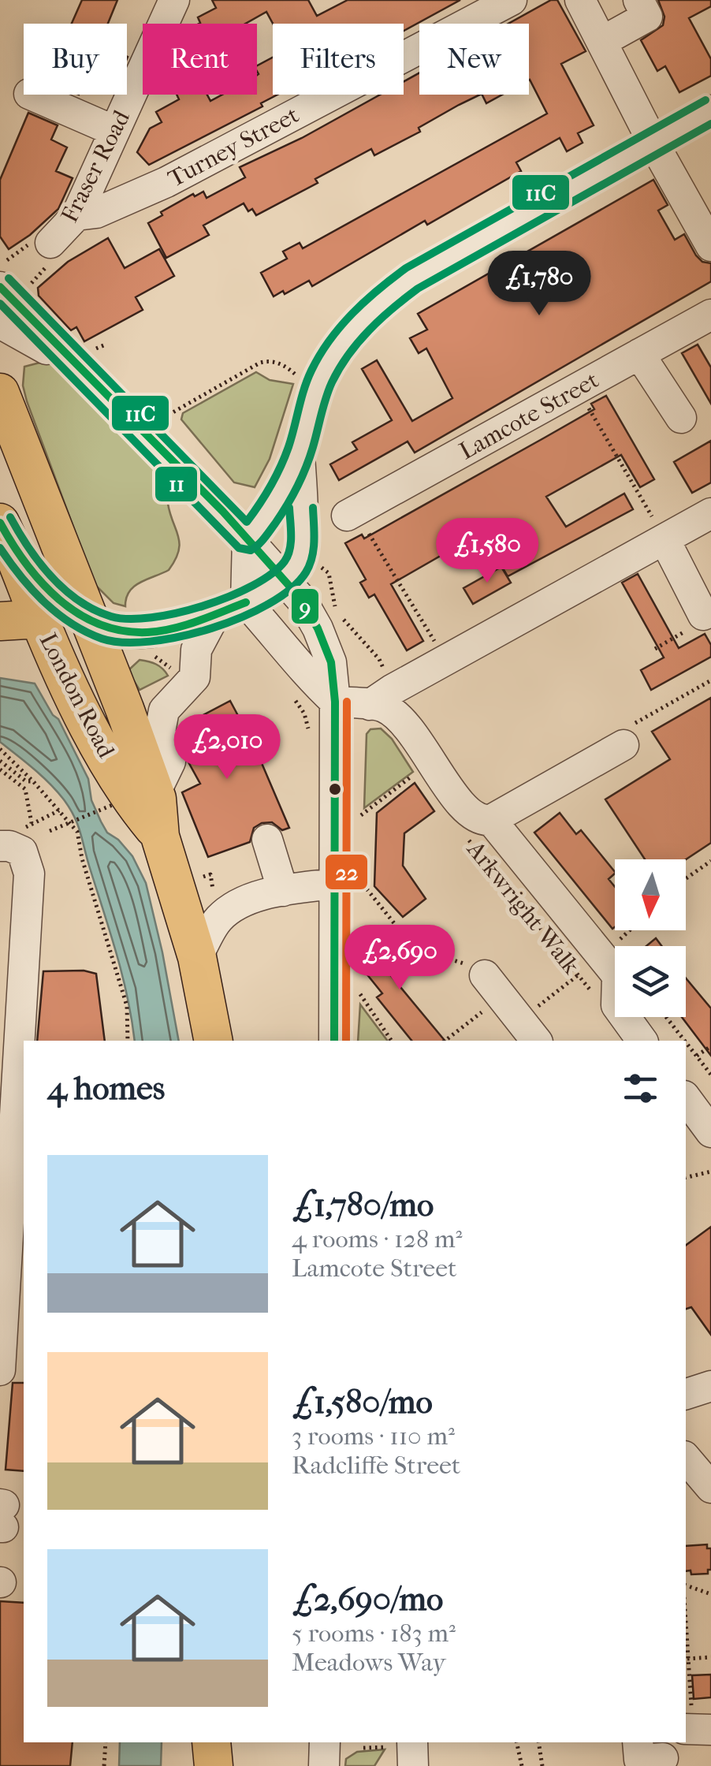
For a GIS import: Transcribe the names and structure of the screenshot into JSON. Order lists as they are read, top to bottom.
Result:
{
  "streets": {
    "main road": ["London Road"],
    "street": [
      "Turney Street",
      "Fraser Road",
      "Lamcote Street",
      "Arkwright Walk"
    ]
  },
  "crossings": [
    ["Turney Street", "Fraser Road"]
  ],
  "lines": [
    "transit line 11C",
    "transit line 11",
    "transit line 9",
    "transit line 22"
  ],
  "north": "bottom",
  "page": {
    "chip": [
      "Buy",
      "Rent",
      "Filters",
      "New"
    ],
    "price": [
      "£1,780",
      "£1,580",
      "£2,010",
      "£2,690"
    ],
    "heading": "4 homes",
    "list": [
      {
        "name": "£1,780/mo",
        "note": "4 rooms · 128 m² · Lamcote Street"
      },
      {
        "name": "£1,580/mo",
        "note": "3 rooms · 110 m² · Radcliffe Street"
      },
      {
        "name": "£2,690/mo",
        "note": "5 rooms · 183 m² · Meadows Way"
      }
    ]
  }
}
